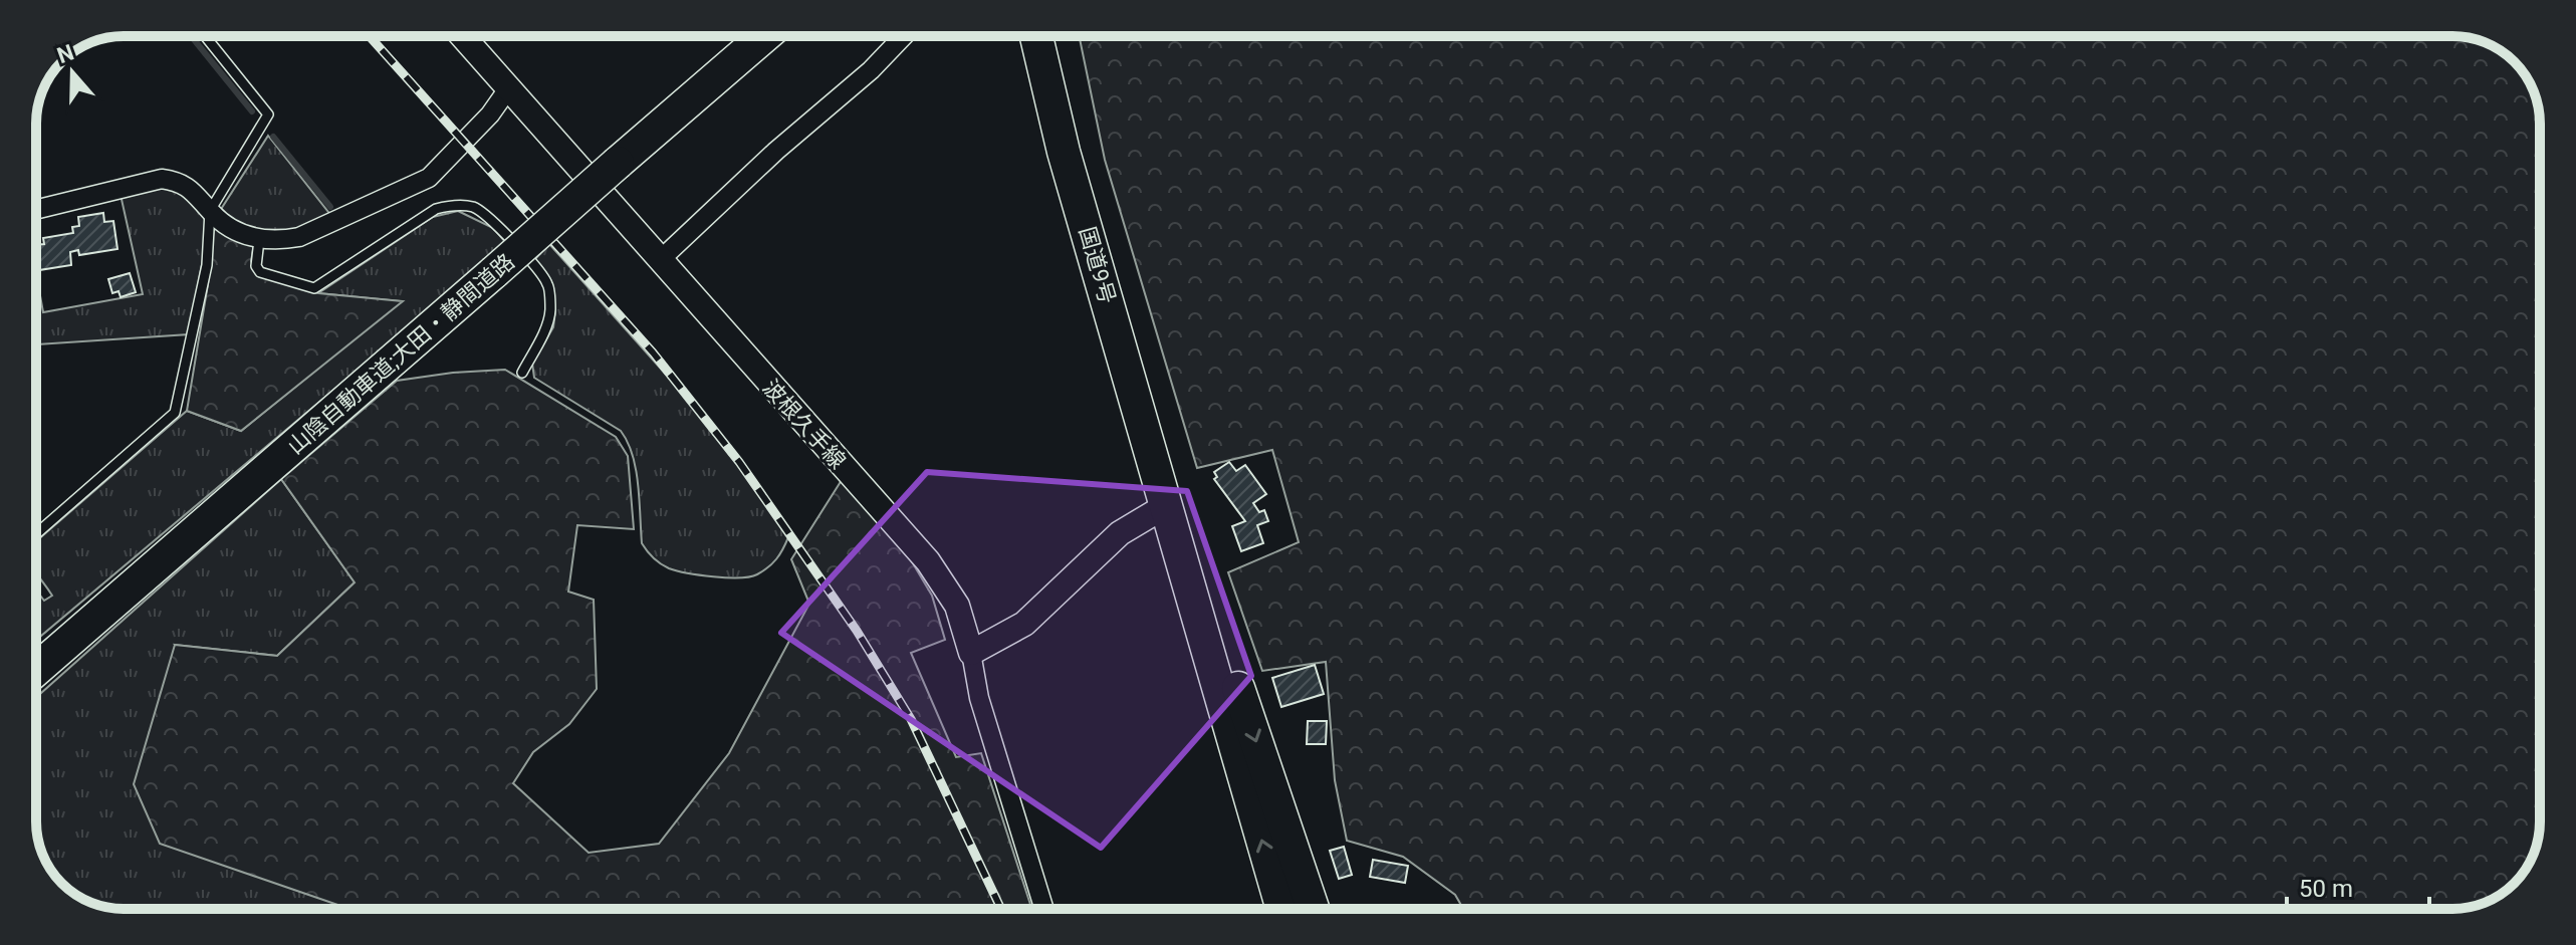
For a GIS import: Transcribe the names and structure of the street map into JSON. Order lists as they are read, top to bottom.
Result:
{
  "streets": {
    "highway": ["国道9号", "山陰自動車道;大田・静間道路"],
    "main road": ["波根久手線"]
  },
  "scale_bar": "50 m",
  "north": "top"
}
